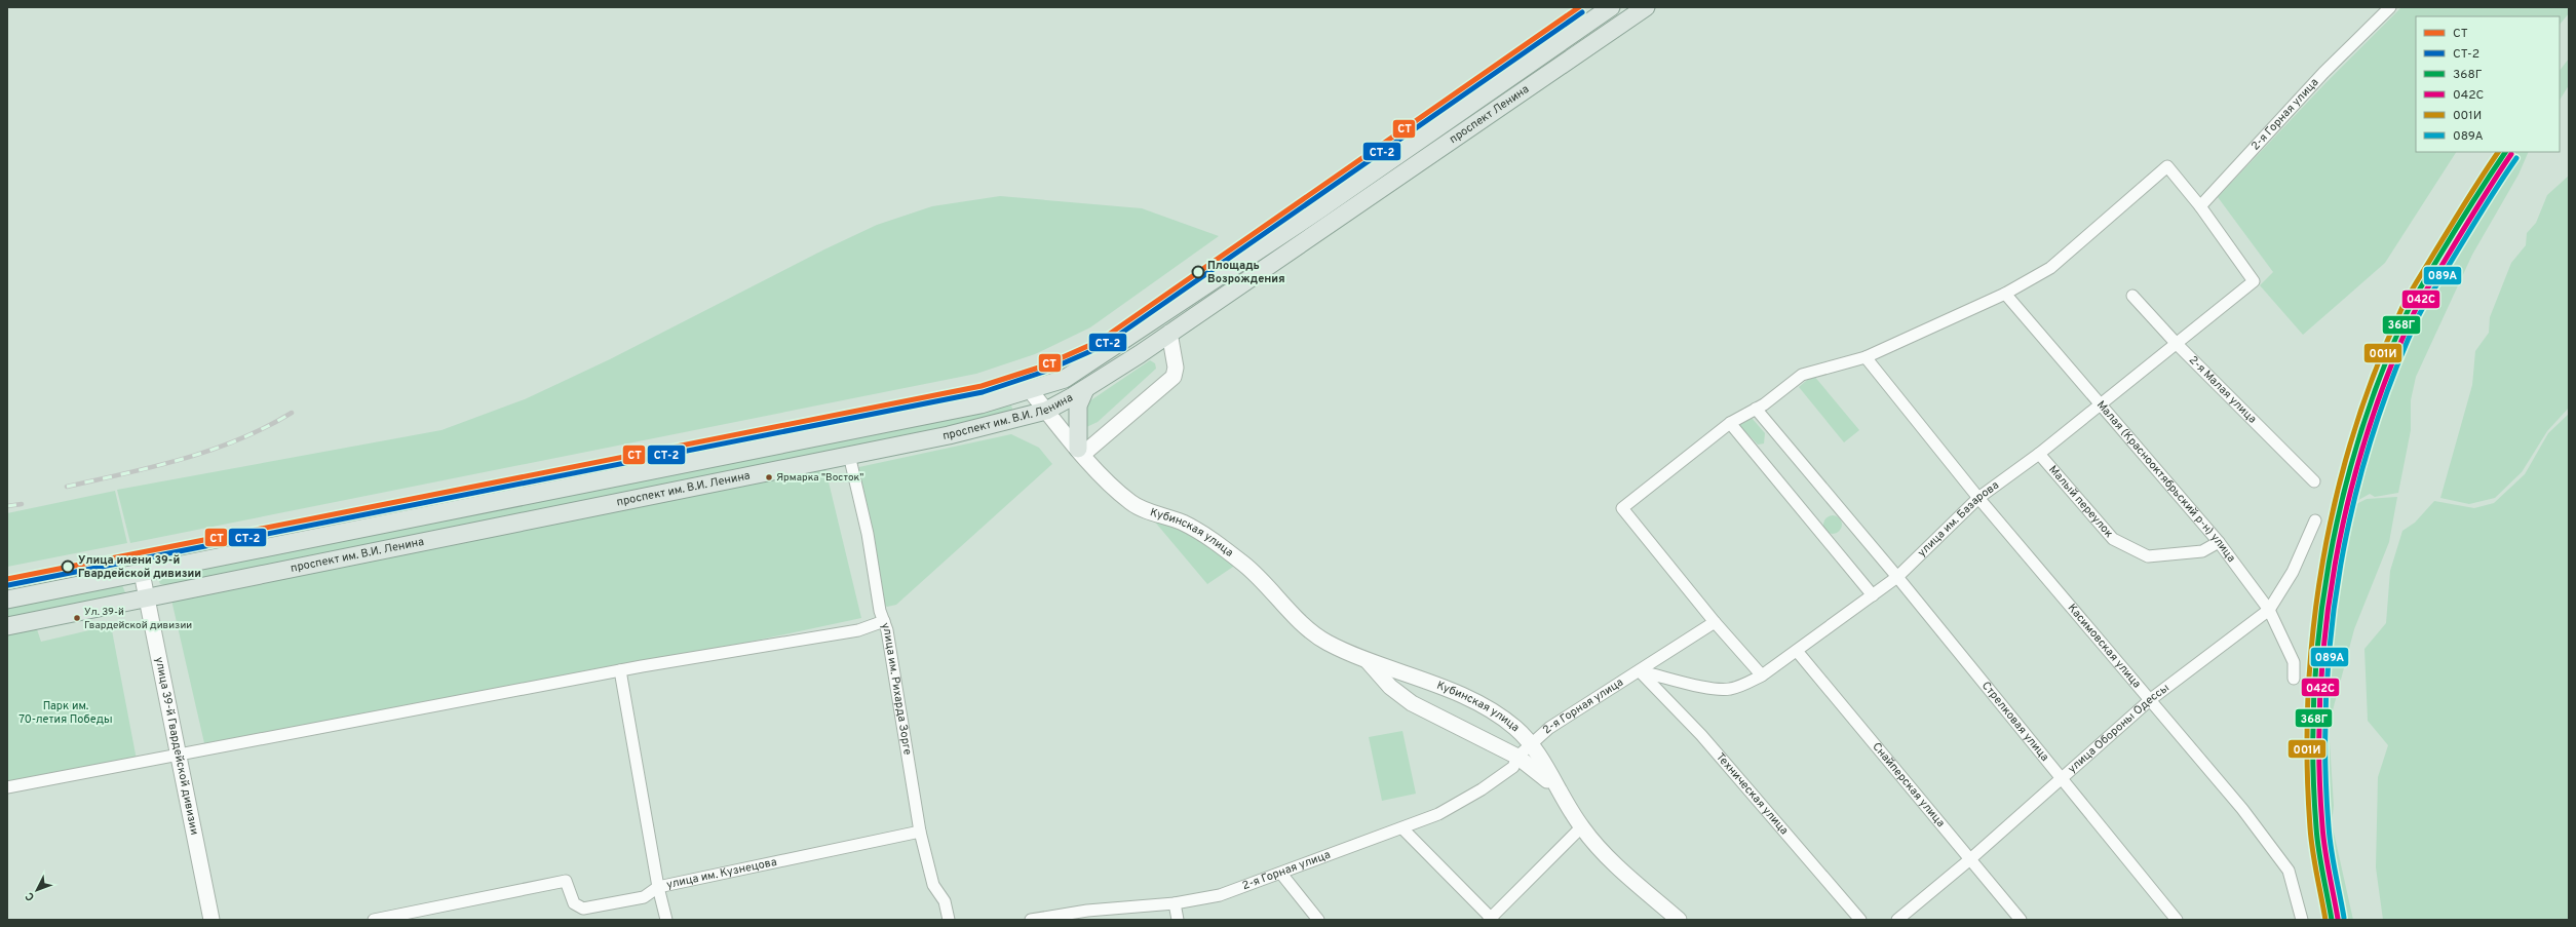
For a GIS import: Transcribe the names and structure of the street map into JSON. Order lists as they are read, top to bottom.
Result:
{
  "streets": {
    "main road": ["проспект Ленина", "проспект им. В.И. Ленина"],
    "street": [
      "2-я Горная улица",
      "2-я Малая улица",
      "Малая (Краснооктябрьский р-н) улица",
      "Малый переулок",
      "улица им. Базарова",
      "Кубинская улица",
      "Касимовская улица",
      "улица им. Рихарда Зорге",
      "Стрелковая улица",
      "улица Обороны Одессы",
      "улица 39-й Гвардейской дивизии",
      "Снайперская улица",
      "Техническая улица",
      "улица им. Кузнецова"
    ]
  },
  "crossings": [
    ["2-я Горная улица", "улица им. Базарова"],
    ["2-я Горная улица", "Кубинская улица"],
    ["2-я Горная улица", "Техническая улица"],
    ["проспект Ленина", "проспект им. В.И. Ленина"],
    ["2-я Малая улица", "улица им. Базарова"],
    ["проспект им. В.И. Ленина", "Кубинская улица"],
    ["проспект им. В.И. Ленина", "улица им. Рихарда Зорге"],
    ["проспект им. В.И. Ленина", "улица 39-й Гвардейской дивизии"],
    ["Малая (Краснооктябрьский р-н) улица", "Малый переулок"],
    ["Малая (Краснооктябрьский р-н) улица", "улица им. Базарова"],
    ["Малая (Краснооктябрьский р-н) улица", "улица Обороны Одессы"],
    ["Малый переулок", "улица им. Базарова"],
    ["улица им. Базарова", "Касимовская улица"],
    ["улица им. Базарова", "Стрелковая улица"],
    ["улица им. Базарова", "Снайперская улица"],
    ["улица им. Базарова", "Техническая улица"],
    ["Касимовская улица", "улица Обороны Одессы"],
    ["улица им. Рихарда Зорге", "улица им. Кузнецова"],
    ["Стрелковая улица", "улица Обороны Одессы"],
    ["улица Обороны Одессы", "Снайперская улица"]
  ],
  "parks": ["Парк им. 70-летия Победы"],
  "places": [
    "Площадь Возрождения",
    "Ярмарка \"Восток\"",
    "Улица имени 39-й Гвардейской дивизии",
    "Ул. 39-й Гвардейской дивизии"
  ],
  "lines": [
    "transit line СТ",
    "transit line СТ-2",
    "transit line 368Г",
    "transit line 001И",
    "transit line 042С",
    "transit line 089А"
  ],
  "legend": [
    "СТ",
    "СТ-2",
    "368Г",
    "042С",
    "001И",
    "089А"
  ],
  "north": "bottom left"
}
